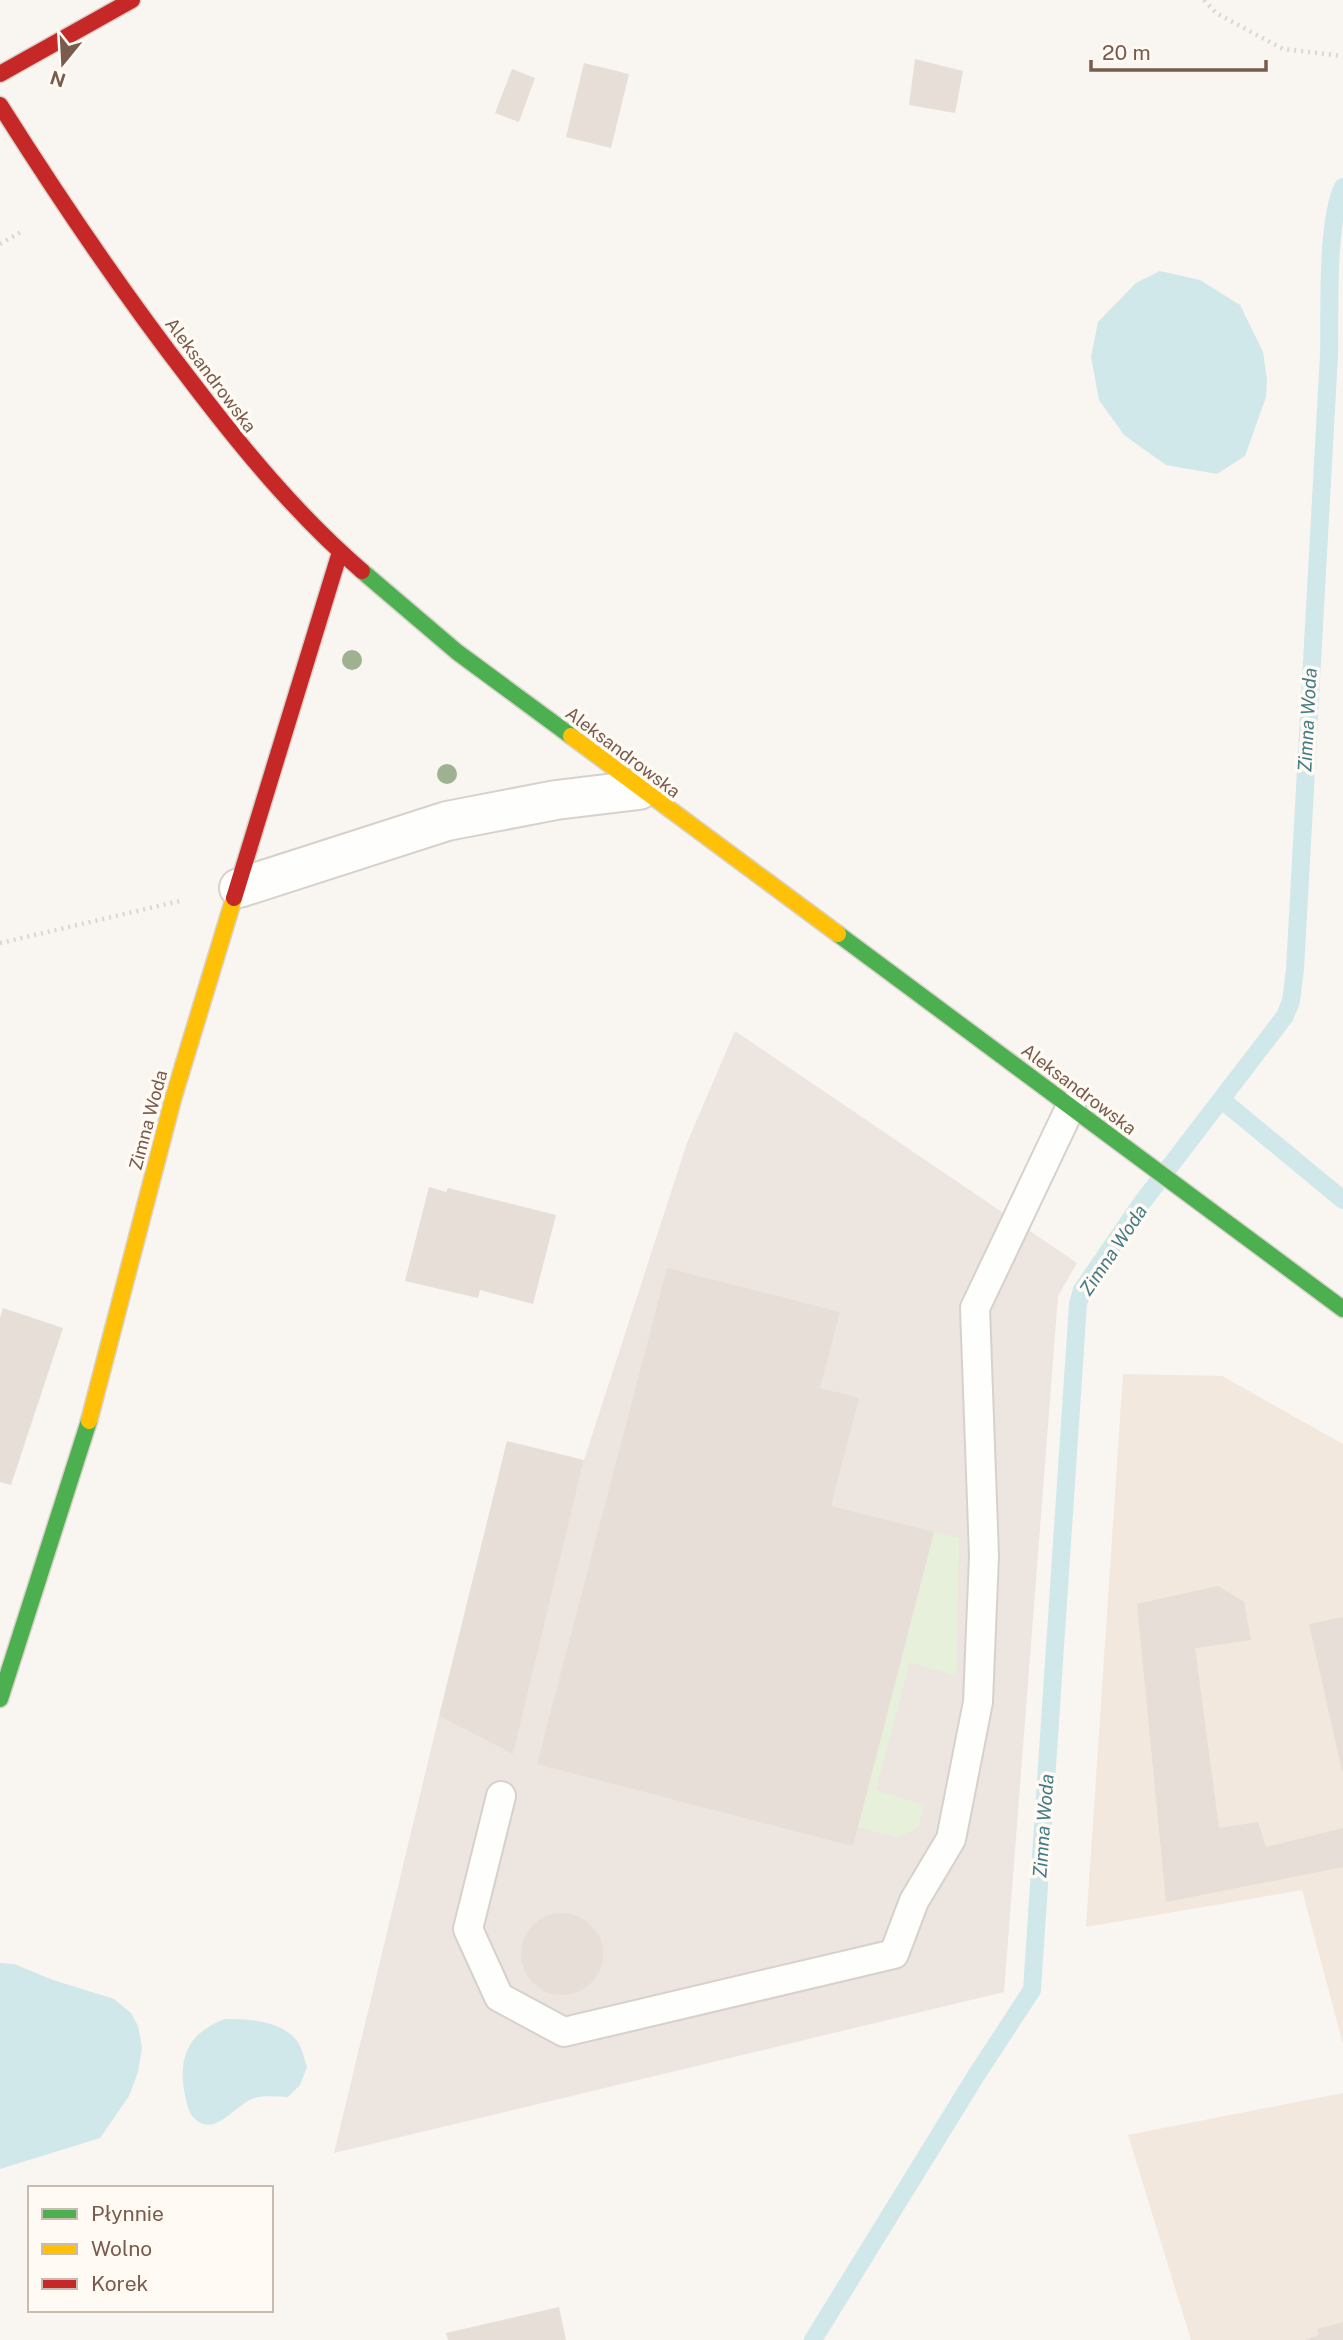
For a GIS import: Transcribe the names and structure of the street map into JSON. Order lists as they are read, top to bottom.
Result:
{
  "streets": {
    "main road": ["Aleksandrowska", "Zimna Woda"]
  },
  "crossings": [
    ["Aleksandrowska", "Zimna Woda"]
  ],
  "water": ["Zimna Woda"],
  "legend": ["Płynnie", "Wolno", "Korek"],
  "scale_bar": "20 m",
  "north": "bottom"
}
